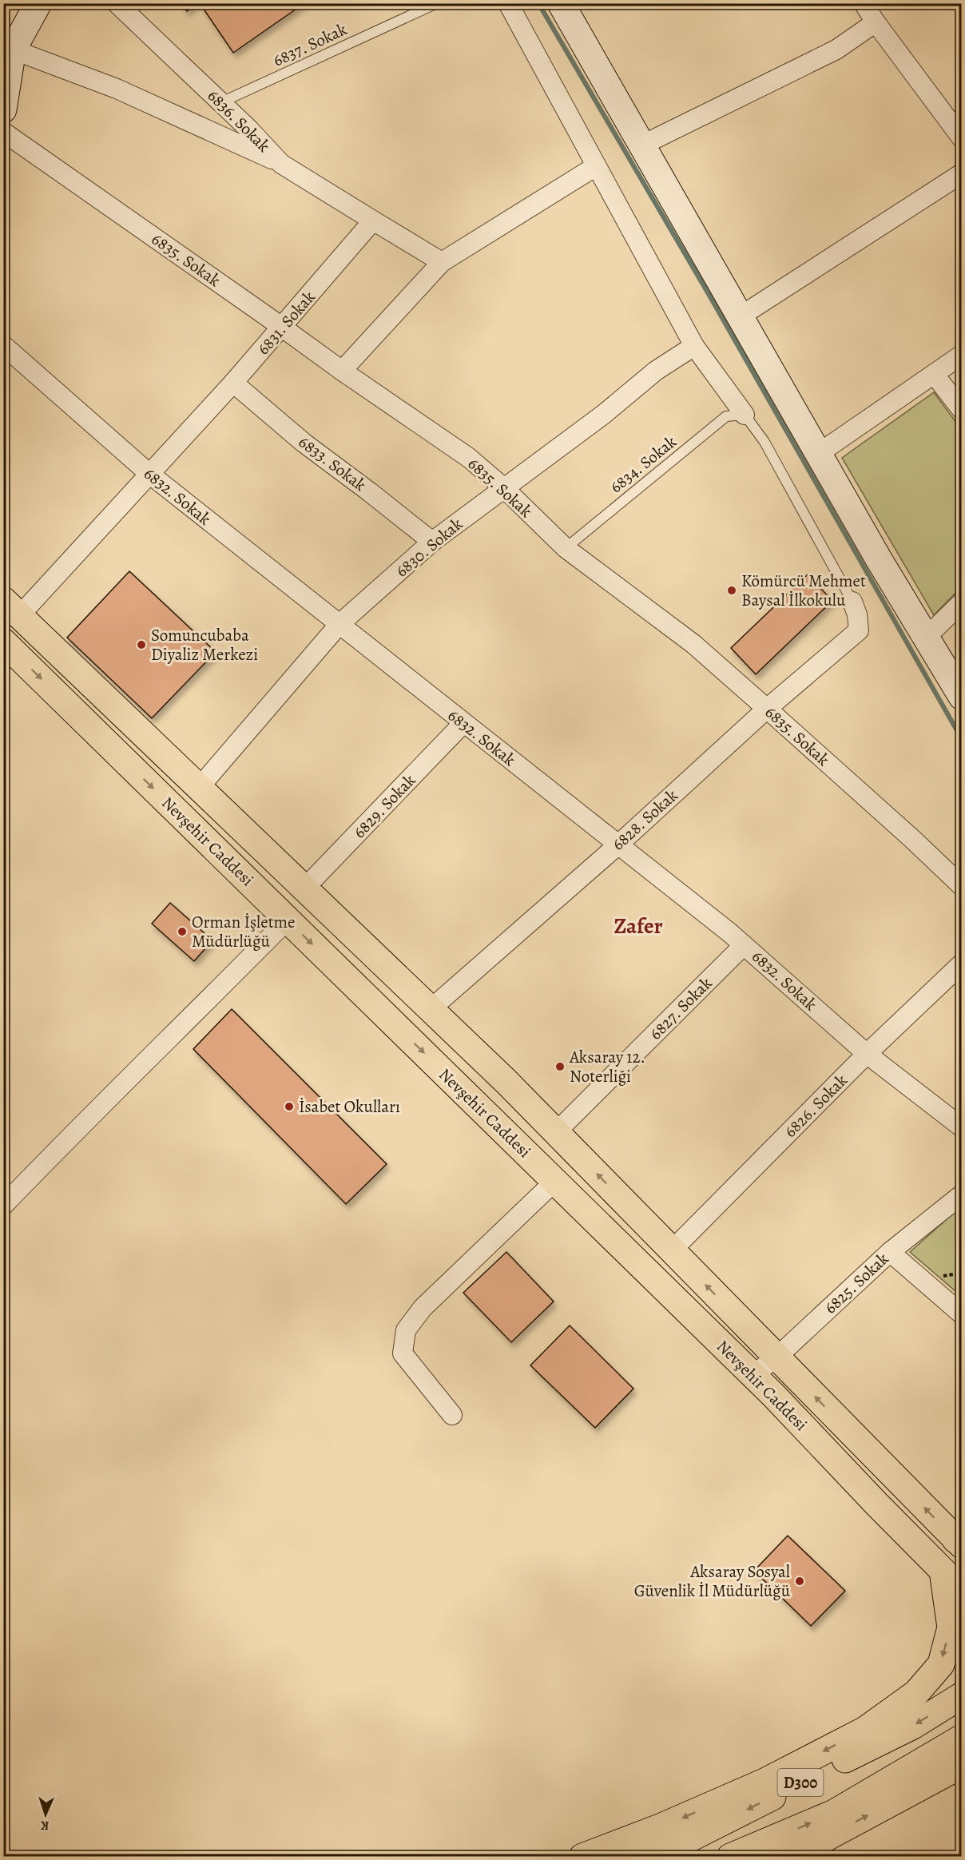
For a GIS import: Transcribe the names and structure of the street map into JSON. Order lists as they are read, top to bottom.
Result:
{
  "streets": {
    "main road": ["Nevşehir Caddesi", "D300"],
    "street": [
      "6836. Sokak",
      "6835. Sokak",
      "6831. Sokak",
      "6833. Sokak",
      "6832. Sokak",
      "6830. Sokak",
      "6829. Sokak",
      "6828. Sokak",
      "6827. Sokak",
      "6826. Sokak",
      "6825. Sokak"
    ],
    "lane": ["6837. Sokak", "6834. Sokak"]
  },
  "crossings": [
    ["6837. Sokak", "6836. Sokak"],
    ["6836. Sokak", "6831. Sokak"],
    ["6835. Sokak", "6831. Sokak"],
    ["6835. Sokak", "6834. Sokak"],
    ["6835. Sokak", "6830. Sokak"],
    ["6835. Sokak", "6828. Sokak"],
    ["6831. Sokak", "6833. Sokak"],
    ["6831. Sokak", "6832. Sokak"],
    ["6831. Sokak", "Nevşehir Caddesi"],
    ["6833. Sokak", "6830. Sokak"],
    ["6832. Sokak", "6830. Sokak"],
    ["6832. Sokak", "6829. Sokak"],
    ["6832. Sokak", "6828. Sokak"],
    ["6832. Sokak", "6827. Sokak"],
    ["6832. Sokak", "6826. Sokak"],
    ["6830. Sokak", "Nevşehir Caddesi"],
    ["6829. Sokak", "Nevşehir Caddesi"],
    ["6828. Sokak", "Nevşehir Caddesi"],
    ["Nevşehir Caddesi", "6827. Sokak"],
    ["Nevşehir Caddesi", "6826. Sokak"],
    ["Nevşehir Caddesi", "6825. Sokak"]
  ],
  "districts": ["Zafer"],
  "places": [
    "Kömürcü Mehmet Baysal İlkokulu",
    "Somuncubaba Diyaliz Merkezi",
    "Orman İşletme Müdürlüğü",
    "Aksaray 12. Noterliği",
    "İsabet Okulları",
    "Aksaray Sosyal Güvenlik İl Müdürlüğü"
  ],
  "north": "bottom"
}
